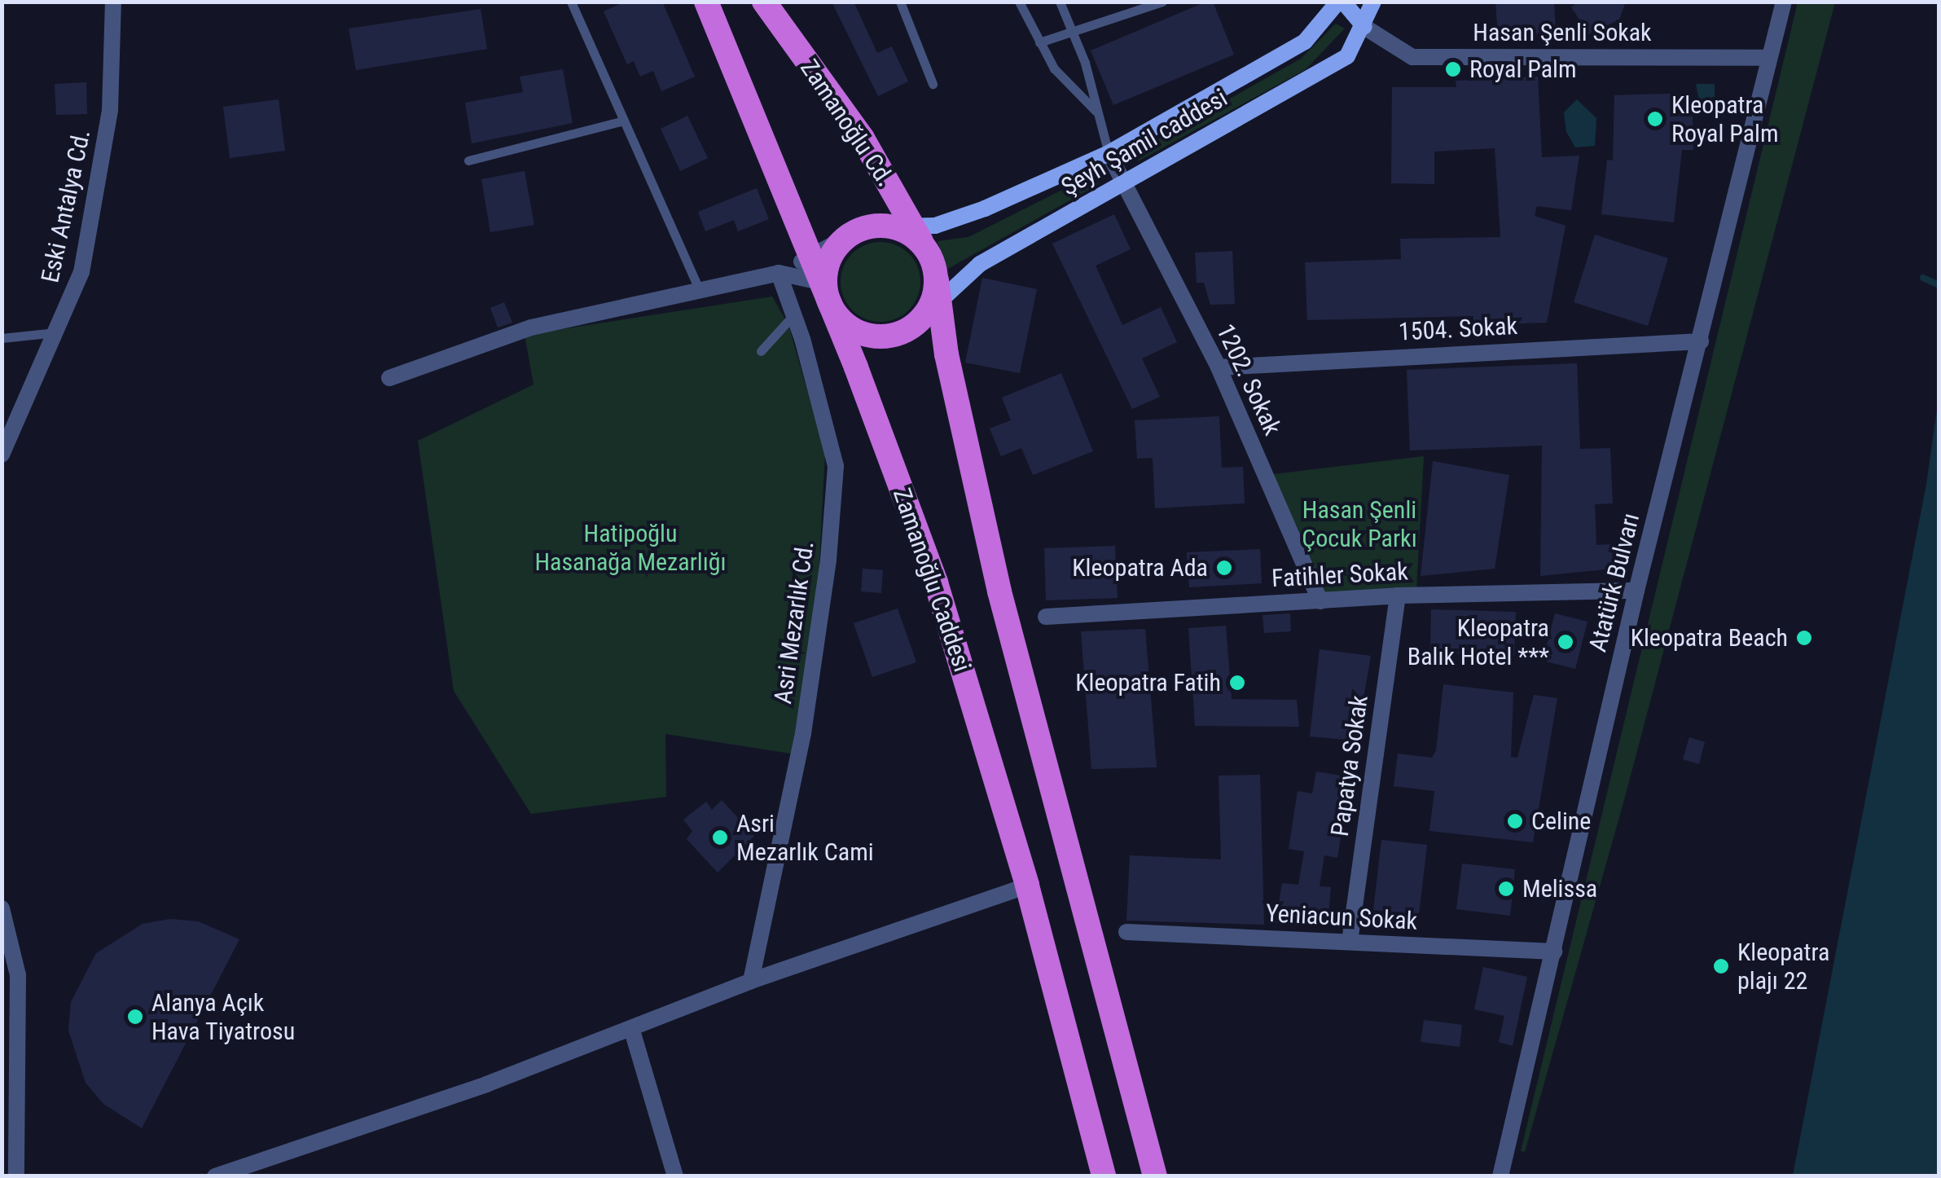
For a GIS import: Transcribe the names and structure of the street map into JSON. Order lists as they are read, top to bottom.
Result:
{
  "streets": {
    "highway": ["Zamanoğlu Cd.", "Zamanoğlu Caddesi"],
    "main road": ["Şeyh Şamil caddesi"],
    "street": [
      "Hasan Şenli Sokak",
      "Eski Antalya Cd.",
      "1504. Sokak",
      "1202. Sokak",
      "Fatihler Sokak",
      "Atatürk Bulvarı",
      "Asri Mezarlık Cd.",
      "Papatya Sokak",
      "Yeniacun Sokak"
    ]
  },
  "crossings": [
    ["Hasan Şenli Sokak", "Şeyh Şamil caddesi"],
    ["Hasan Şenli Sokak", "Atatürk Bulvarı"],
    ["Zamanoğlu Cd.", "Şeyh Şamil caddesi"],
    ["Zamanoğlu Cd.", "Zamanoğlu Caddesi"],
    ["Şeyh Şamil caddesi", "1202. Sokak"],
    ["Şeyh Şamil caddesi", "Zamanoğlu Caddesi"],
    ["1504. Sokak", "1202. Sokak"],
    ["1504. Sokak", "Atatürk Bulvarı"],
    ["1202. Sokak", "Fatihler Sokak"],
    ["Fatihler Sokak", "Atatürk Bulvarı"],
    ["Fatihler Sokak", "Papatya Sokak"],
    ["Atatürk Bulvarı", "Yeniacun Sokak"],
    ["Papatya Sokak", "Yeniacun Sokak"]
  ],
  "parks": ["Hasan Şenli Çocuk Parkı", "Hatipoğlu Hasanağa Mezarlığı"],
  "places": [
    "Royal Palm",
    "Kleopatra Royal Palm",
    "Kleopatra Ada",
    "Kleopatra Beach",
    "Kleopatra Balık Hotel ***",
    "Kleopatra Fatih",
    "Celine",
    "Asri Mezarlık Cami",
    "Melissa",
    "Kleopatra plajı 22",
    "Alanya Açık Hava Tiyatrosu"
  ]
}
